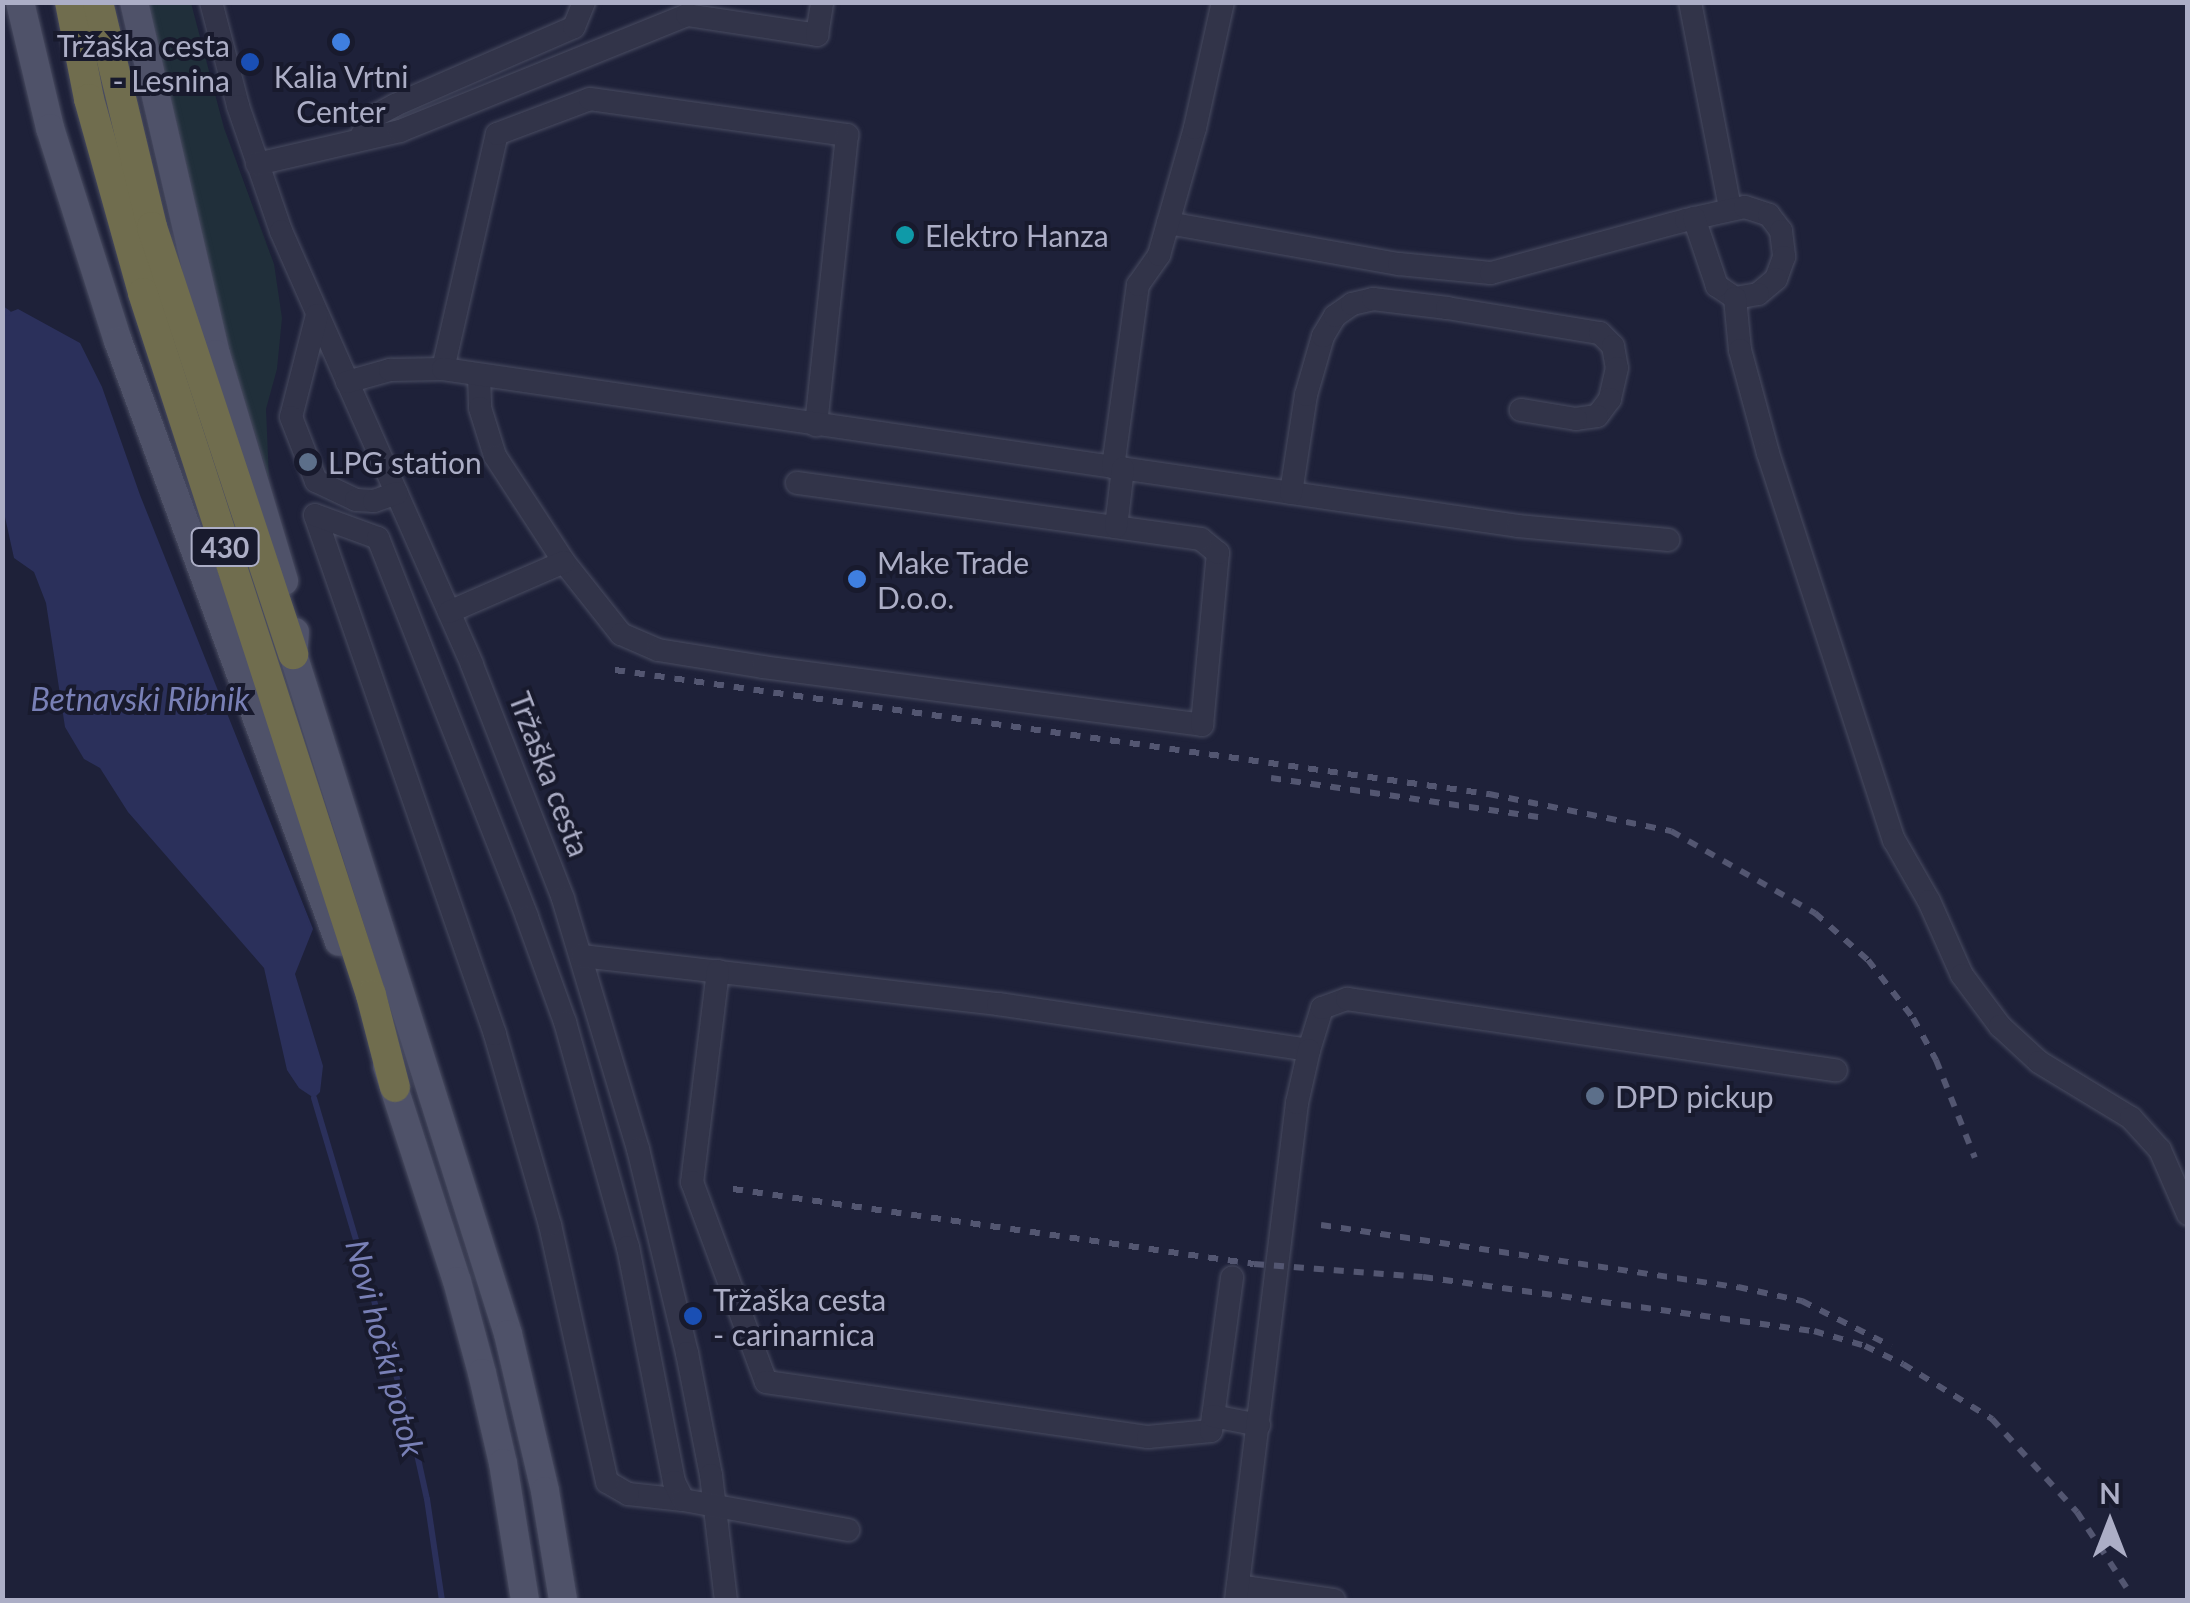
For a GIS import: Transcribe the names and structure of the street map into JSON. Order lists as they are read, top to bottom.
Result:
{
  "streets": {
    "highway": ["430"],
    "street": ["Tržaška cesta"]
  },
  "water": ["Betnavski Ribnik", "Novi hočki potok"],
  "places": [
    "Kalia Vrtni Center",
    "Tržaška cesta - Lesnina",
    "Elektro Hanza",
    "LPG station",
    "Make Trade D.o.o.",
    "DPD pickup",
    "Tržaška cesta - carinarnica"
  ],
  "north": "top"
}
